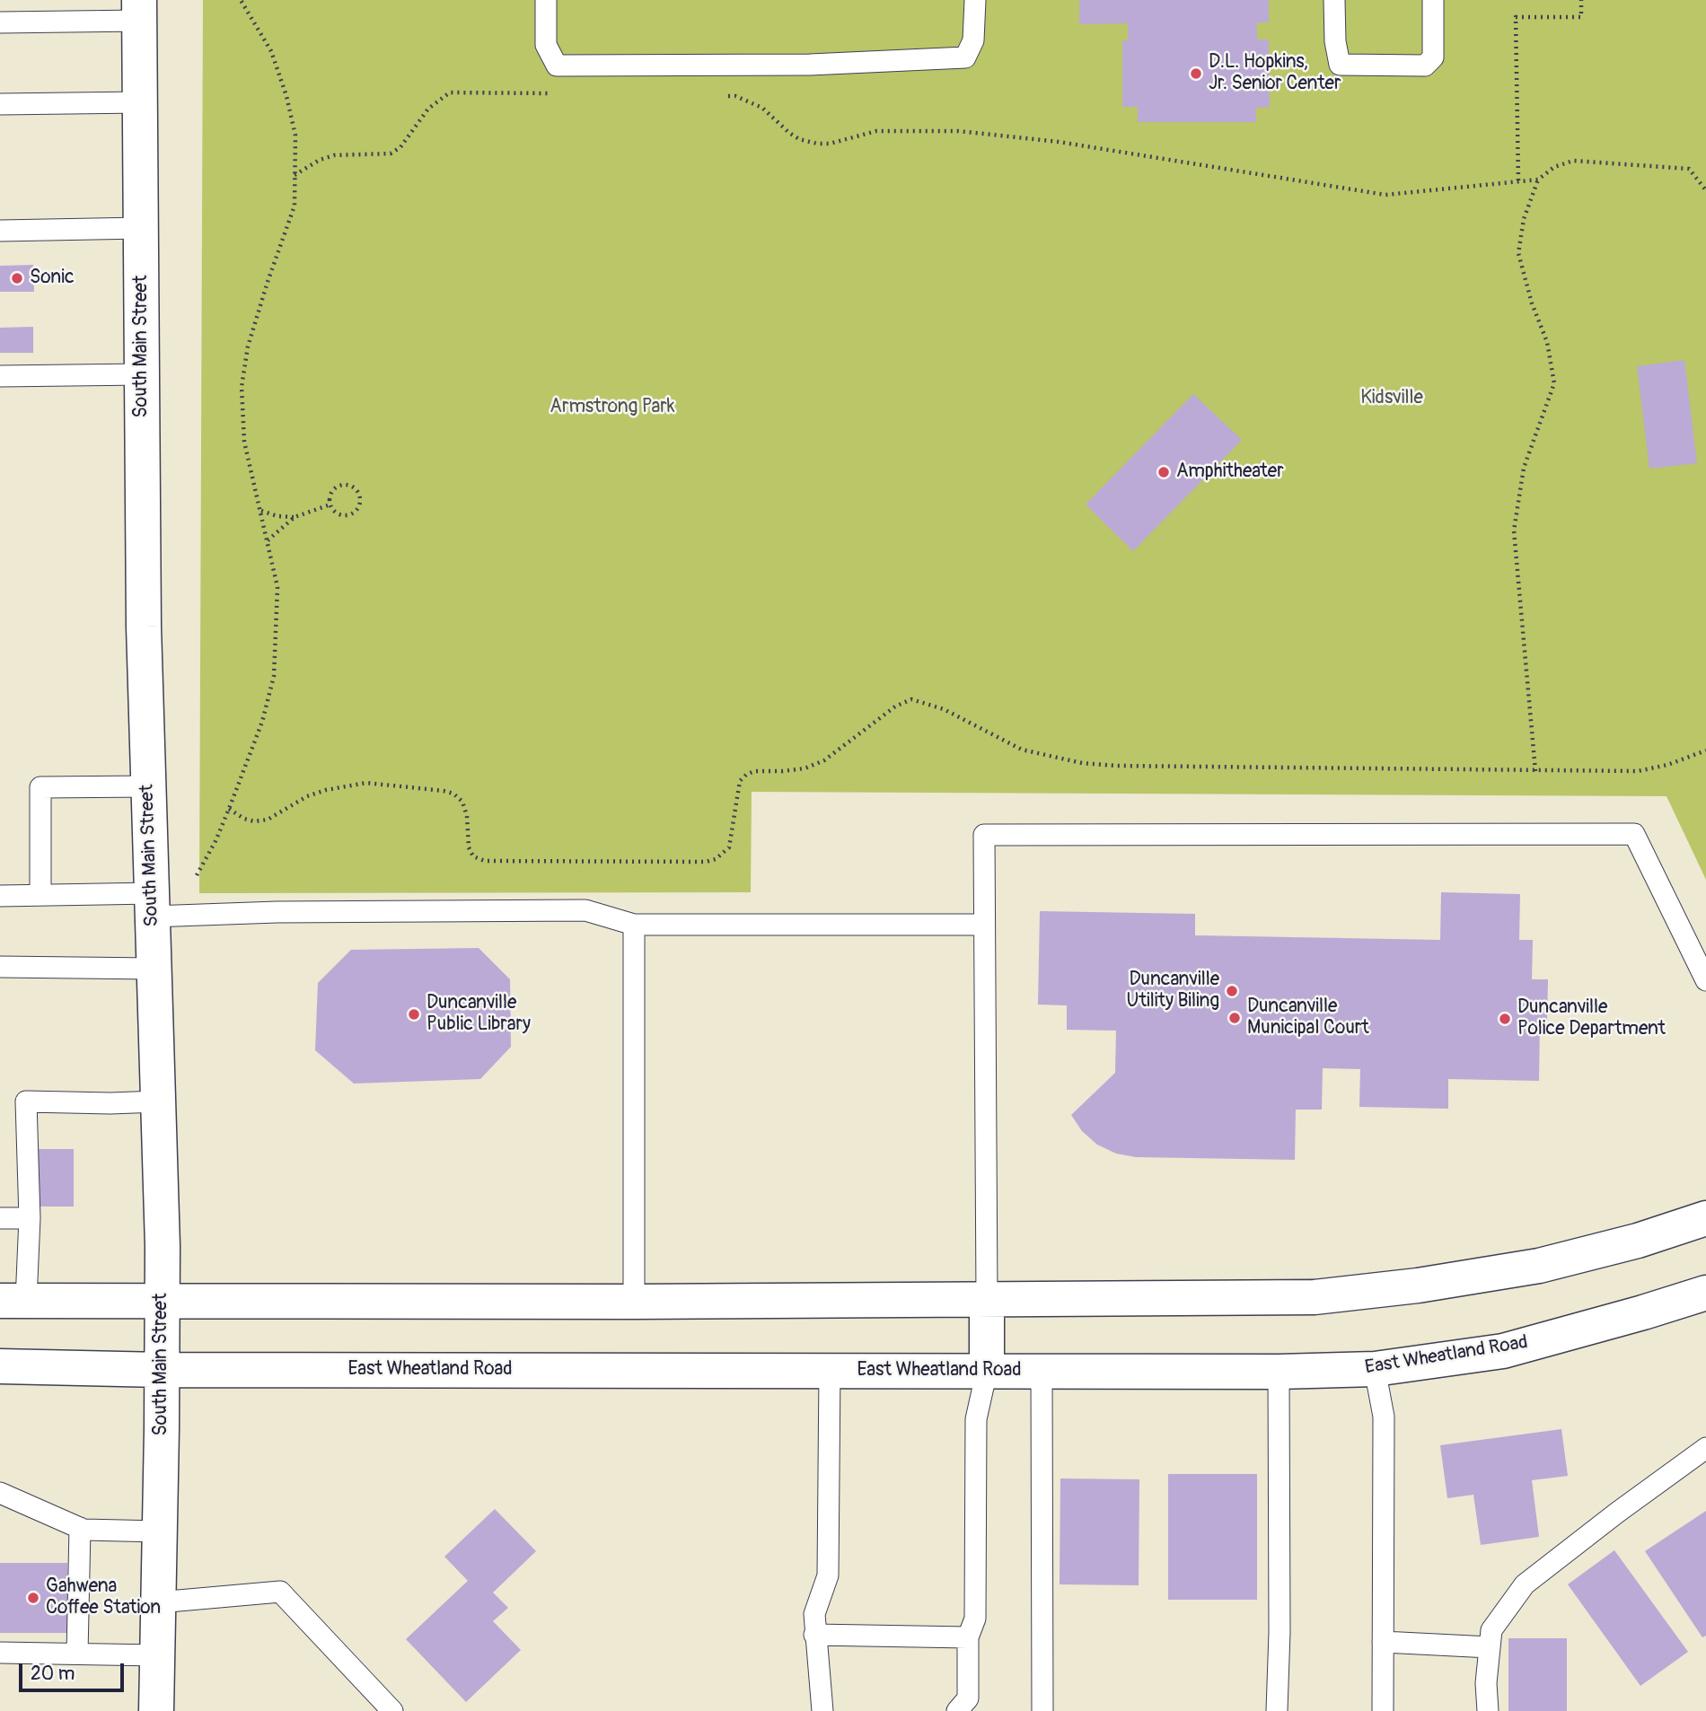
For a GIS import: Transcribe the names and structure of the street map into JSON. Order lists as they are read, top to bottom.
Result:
{
  "streets": {
    "main road": ["South Main Street", "East Wheatland Road"]
  },
  "crossings": [
    ["South Main Street", "East Wheatland Road"]
  ],
  "parks": ["Kidsville", "Armstrong Park"],
  "places": [
    "D.L. Hopkins, Jr. Senior Center",
    "Sonic",
    "Amphitheater",
    "Duncanville Utility Biling",
    "Duncanville Public Library",
    "Duncanville Municipal Court",
    "Duncanville Police Department",
    "Gahwena Coffee Station"
  ],
  "scale_bar": "20 m"
}
